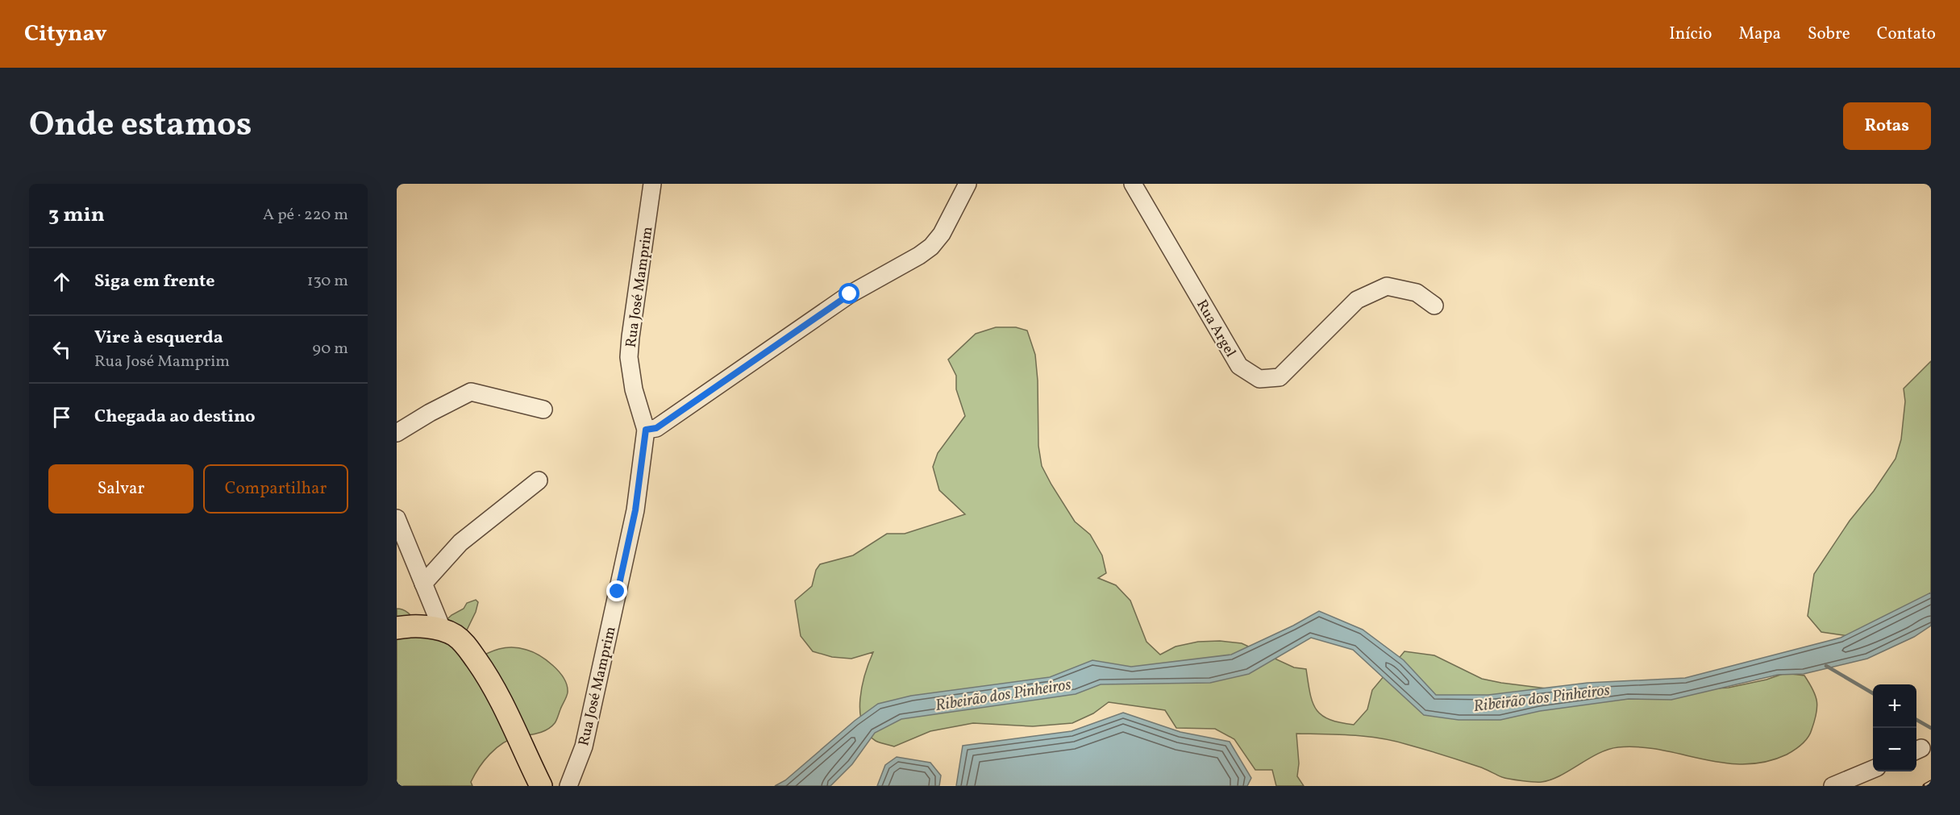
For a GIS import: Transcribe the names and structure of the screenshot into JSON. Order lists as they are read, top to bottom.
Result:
{
  "streets": {
    "street": ["Rua José Mamprim", "Rua Argel"]
  },
  "water": ["Ribeirão dos Pinheiros"],
  "page": {
    "header": "Citynav",
    "nav": [
      "Início",
      "Mapa",
      "Sobre",
      "Contato"
    ],
    "title": "Onde estamos",
    "buttons": [
      "Rotas",
      ["Salvar", "Compartilhar"]
    ],
    "heading": ["3 min", "A pé · 220 m"],
    "list": [
      ["Siga em frente", "130 m"],
      ["Vire à esquerda", "Rua José Mamprim", "90 m"],
      "Chegada ao destino"
    ],
    "map_buttons": ["+", "−"]
  }
}
